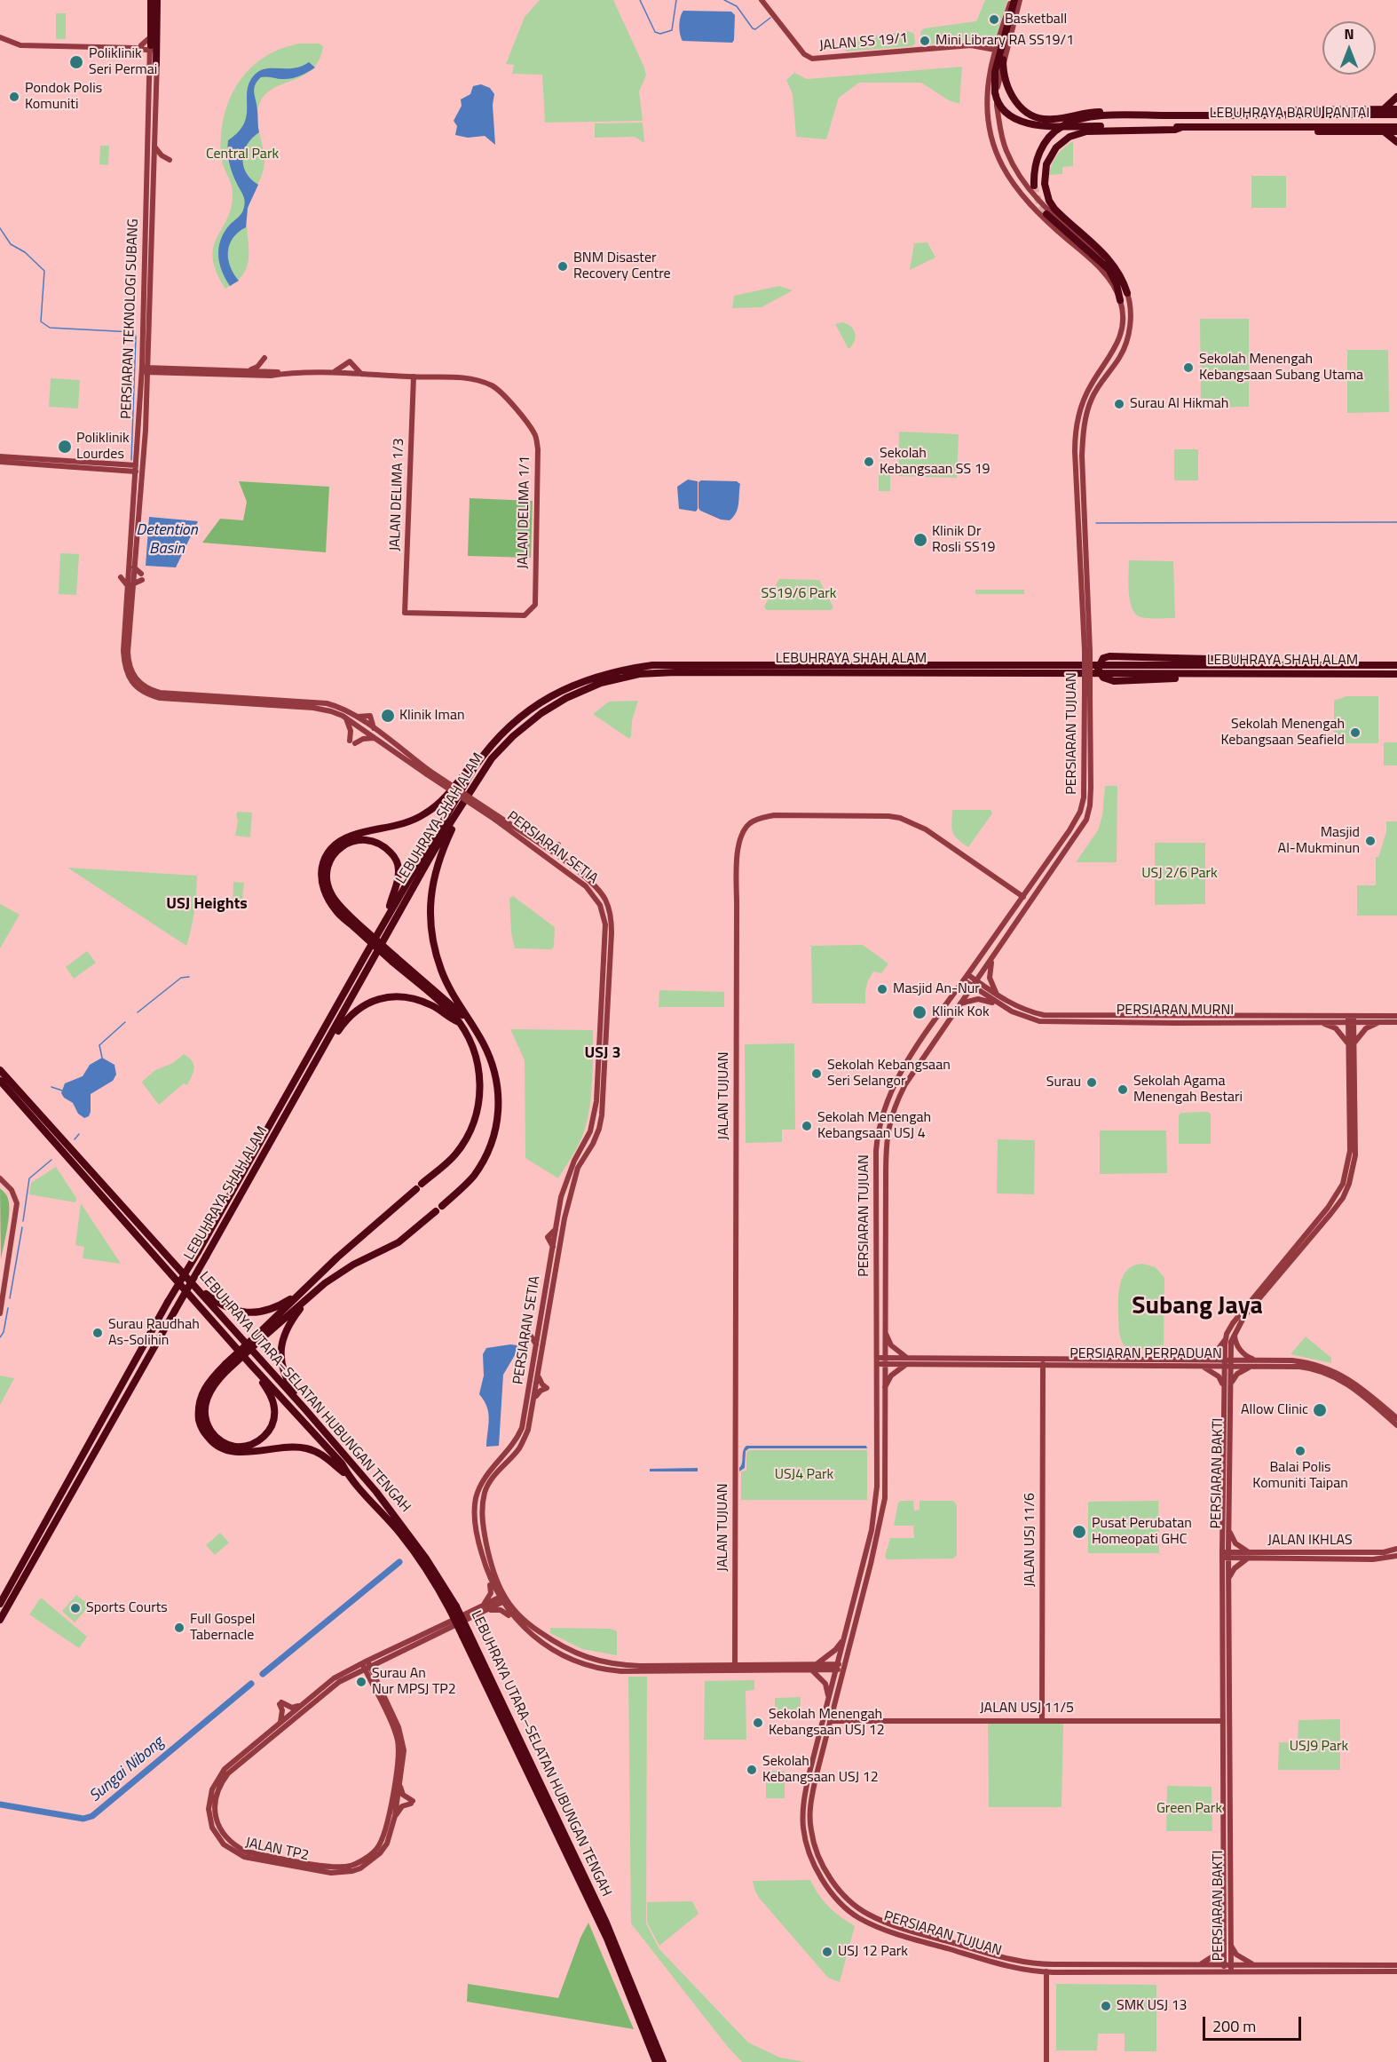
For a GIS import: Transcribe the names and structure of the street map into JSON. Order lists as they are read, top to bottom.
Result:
{
  "streets": {
    "highway": ["LEBUHRAYA BARU PANTAI", "LEBUHRAYA SHAH ALAM", "LEBUHRAYA UTARA–SELATAN HUBUNGAN TENGAH"],
    "main road": [
      "JALAN SS 19/1",
      "PERSIARAN TEKNOLOGI SUBANG",
      "JALAN DELIMA 1/3",
      "JALAN DELIMA 1/1",
      "PERSIARAN TUJUAN",
      "PERSIARAN SETIA",
      "PERSIARAN MURNI",
      "JALAN TUJUAN",
      "PERSIARAN PERPADUAN",
      "PERSIARAN BAKTI",
      "JALAN USJ 11/6",
      "JALAN IKHLAS",
      "JALAN USJ 11/5",
      "JALAN TP2"
    ]
  },
  "crossings": [
    ["JALAN SS 19/1", "PERSIARAN TUJUAN"],
    ["PERSIARAN TEKNOLOGI SUBANG", "JALAN DELIMA 1/1"],
    ["PERSIARAN TEKNOLOGI SUBANG", "PERSIARAN SETIA"],
    ["JALAN DELIMA 1/3", "JALAN DELIMA 1/1"],
    ["PERSIARAN TUJUAN", "PERSIARAN SETIA"],
    ["PERSIARAN TUJUAN", "PERSIARAN MURNI"],
    ["PERSIARAN TUJUAN", "JALAN TUJUAN"],
    ["PERSIARAN TUJUAN", "PERSIARAN PERPADUAN"],
    ["PERSIARAN TUJUAN", "PERSIARAN BAKTI"],
    ["PERSIARAN TUJUAN", "JALAN USJ 11/5"],
    ["PERSIARAN SETIA", "JALAN TUJUAN"],
    ["PERSIARAN SETIA", "JALAN TP2"],
    ["PERSIARAN MURNI", "PERSIARAN BAKTI"],
    ["PERSIARAN PERPADUAN", "PERSIARAN BAKTI"],
    ["PERSIARAN PERPADUAN", "JALAN USJ 11/6"],
    ["PERSIARAN BAKTI", "JALAN IKHLAS"],
    ["PERSIARAN BAKTI", "JALAN USJ 11/5"],
    ["JALAN USJ 11/6", "JALAN USJ 11/5"]
  ],
  "districts": ["USJ Heights", "USJ 3", "Subang Jaya"],
  "water": ["Detention Basin", "Sungai Nibong"],
  "parks": [
    "Central Park",
    "SS19/6 Park",
    "USJ 2/6 Park",
    "USJ4 Park",
    "USJ9 Park",
    "Green Park"
  ],
  "places": [
    "Basketball",
    "Mini Library RA SS19/1",
    "Poliklinik Seri Permai",
    "Pondok Polis Komuniti",
    "BNM Disaster Recovery Centre",
    "Sekolah Menengah Kebangsaan Subang Utama",
    "Surau Al Hikmah",
    "Poliklinik Lourdes",
    "Sekolah Kebangsaan SS 19",
    "Klinik Dr Rosli SS19",
    "Klinik Iman",
    "Sekolah Menengah Kebangsaan Seafield",
    "Masjid Al-Mukminun",
    "Masjid An-Nur",
    "Klinik Kok",
    "Sekolah Kebangsaan Seri Selangor",
    "Surau",
    "Sekolah Agama Menengah Bestari",
    "Sekolah Menengah Kebangsaan USJ 4",
    "Surau Raudhah As-Solihin",
    "Allow Clinic",
    "Balai Polis Komuniti Taipan",
    "Pusat Perubatan Homeopati GHC",
    "Sports Courts",
    "Full Gospel Tabernacle",
    "Surau An Nur MPSJ TP2",
    "Sekolah Menengah Kebangsaan USJ 12",
    "Sekolah Kebangsaan USJ 12",
    "USJ 12 Park",
    "SMK USJ 13"
  ],
  "scale_bar": "200 m",
  "north": "top"
}
